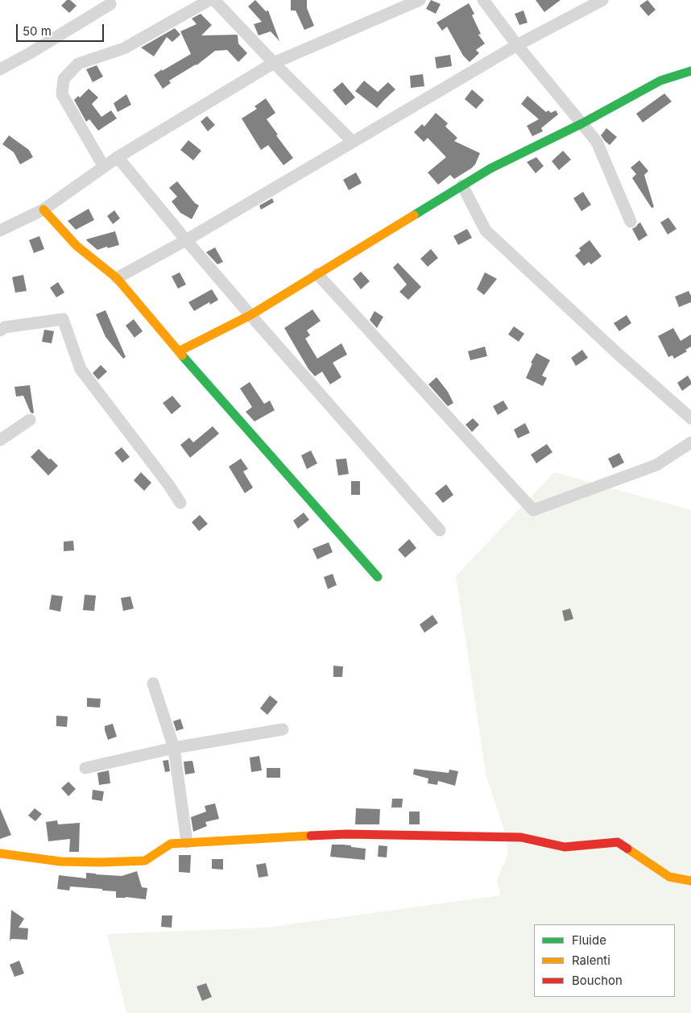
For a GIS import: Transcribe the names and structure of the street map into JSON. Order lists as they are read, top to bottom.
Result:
{
  "legend": ["Fluide", "Ralenti", "Bouchon"],
  "scale_bar": "50 m"
}
